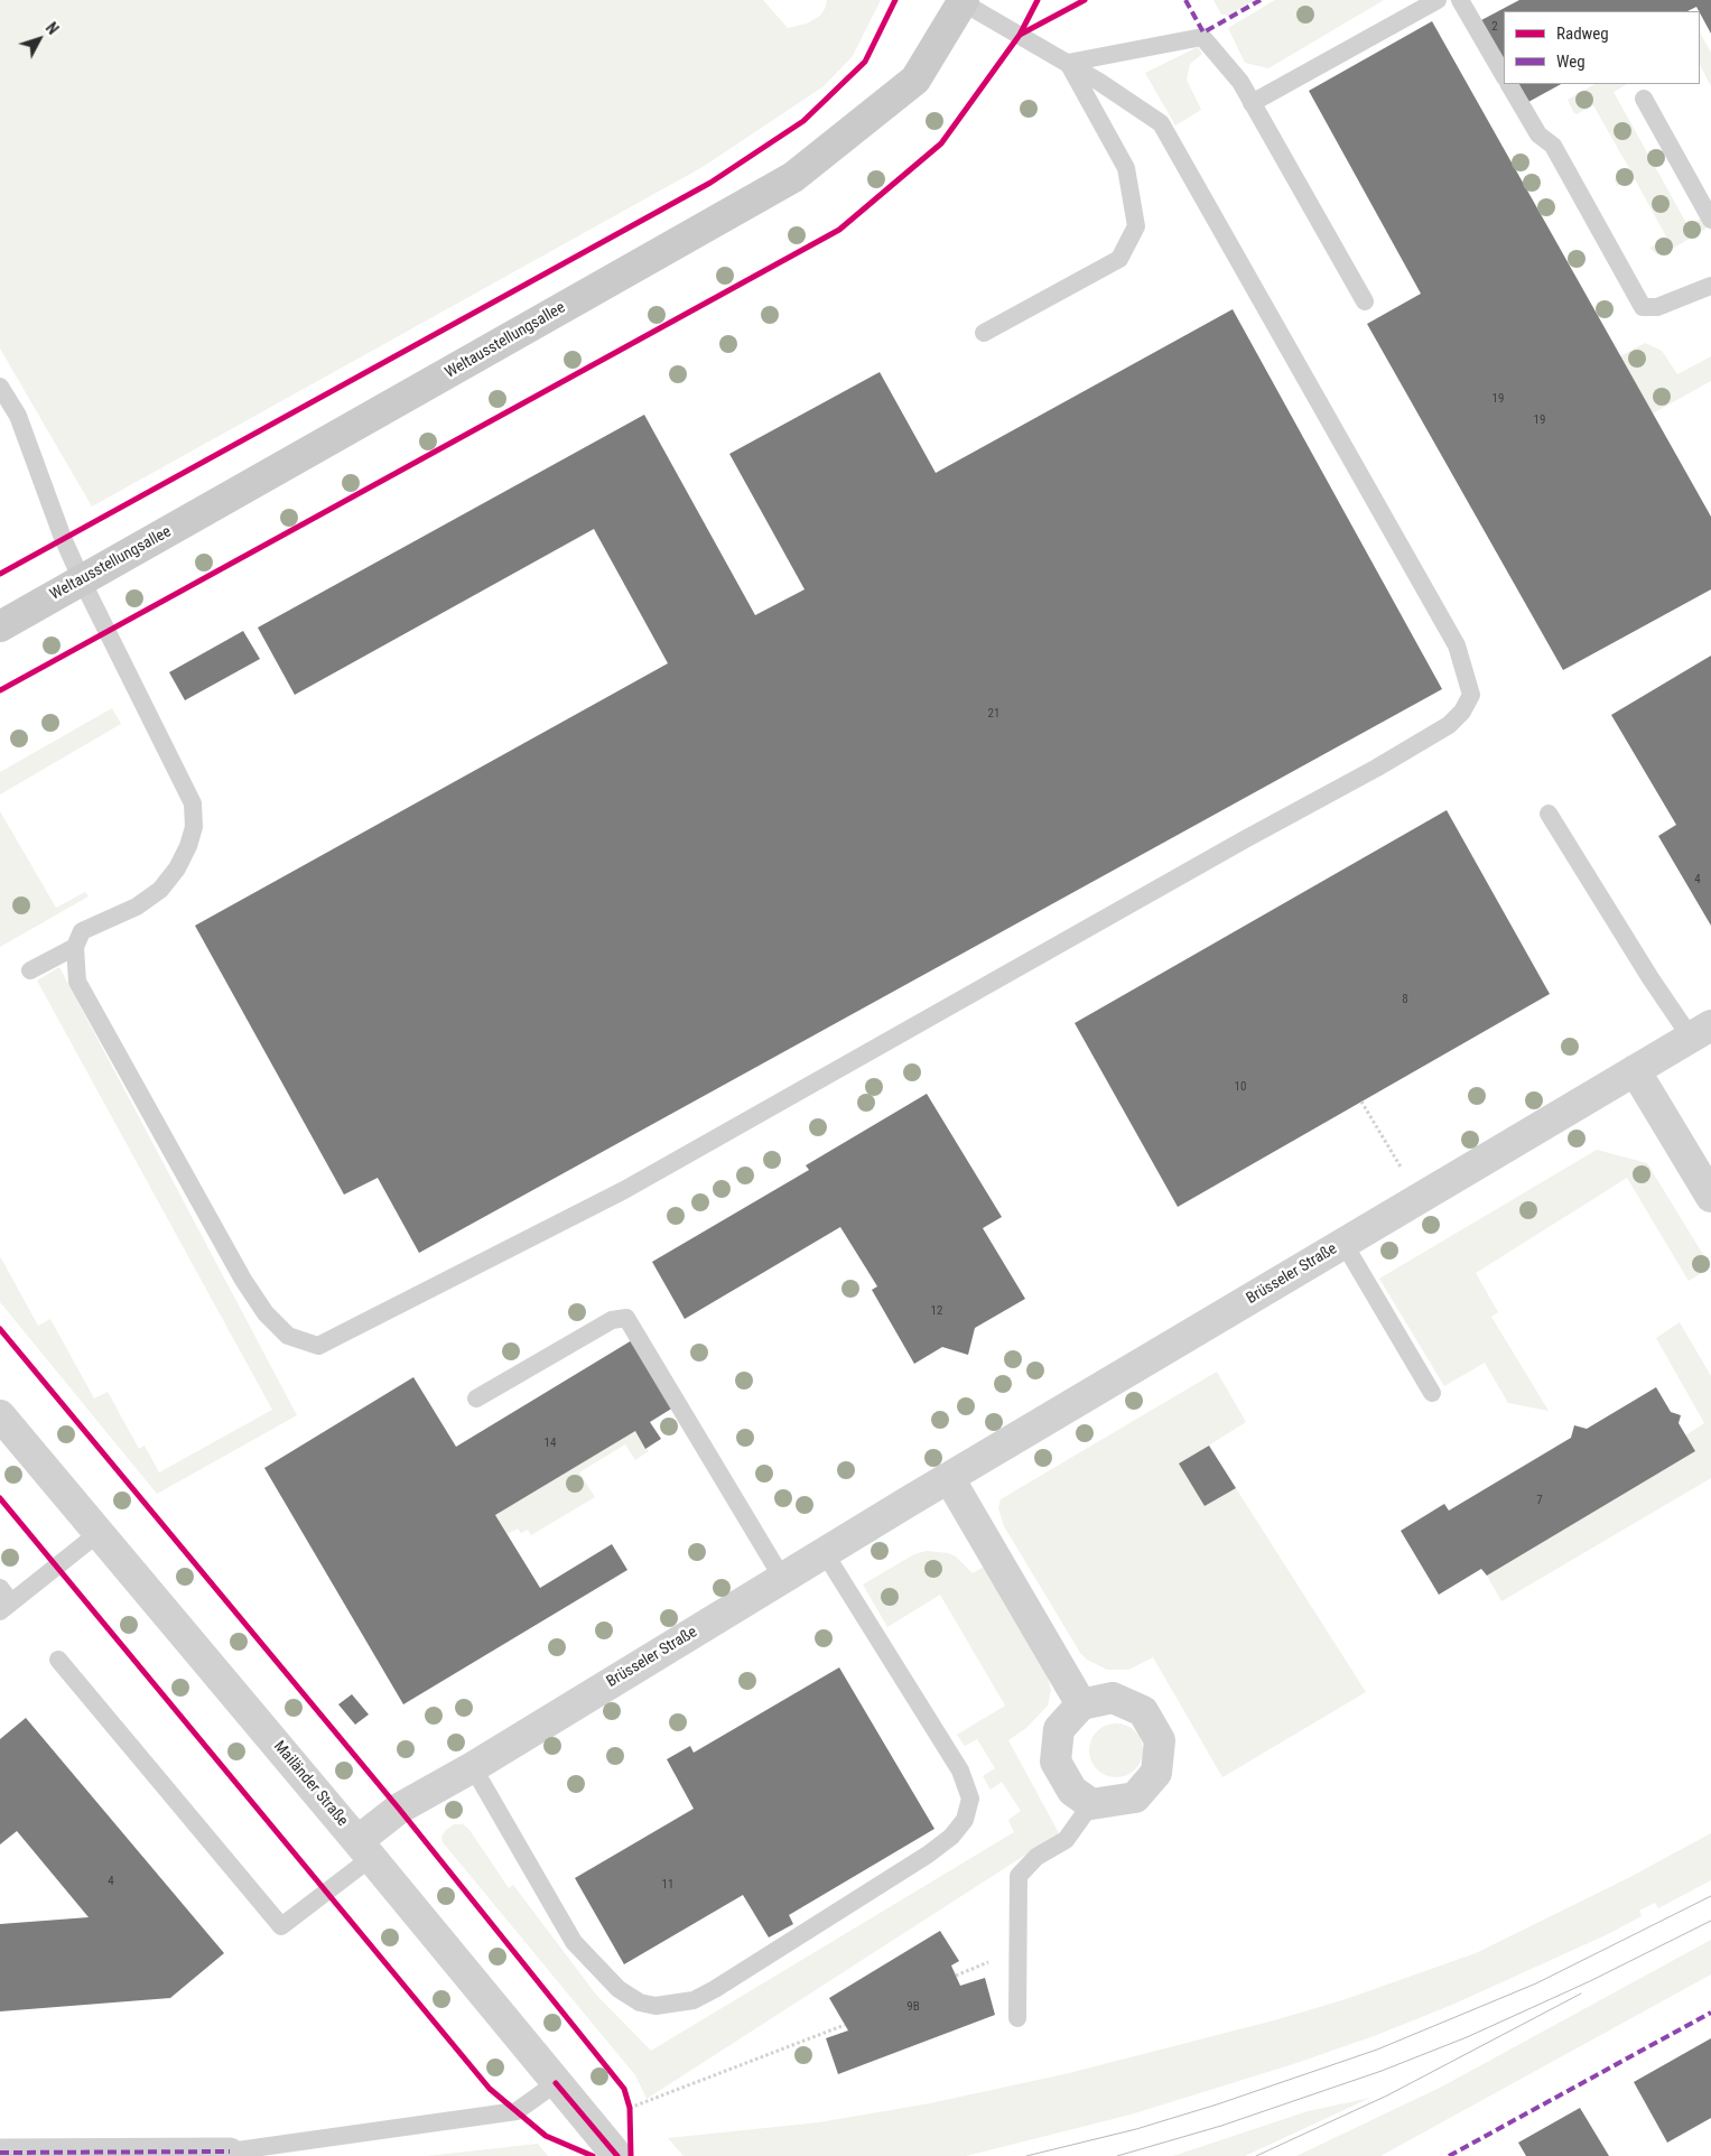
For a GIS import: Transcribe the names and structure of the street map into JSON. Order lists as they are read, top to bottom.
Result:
{
  "streets": {
    "main road": ["Weltausstellungsallee"],
    "street": ["Brüsseler Straße", "Mailänder Straße"]
  },
  "crossings": [
    ["Brüsseler Straße", "Mailänder Straße"]
  ],
  "house_numbers": [
    "2",
    "19",
    "19",
    "21",
    "4",
    "8",
    "10",
    "12",
    "14",
    "7",
    "4",
    "11",
    "9B"
  ],
  "legend": ["Radweg", "Weg"],
  "north": "top right"
}
